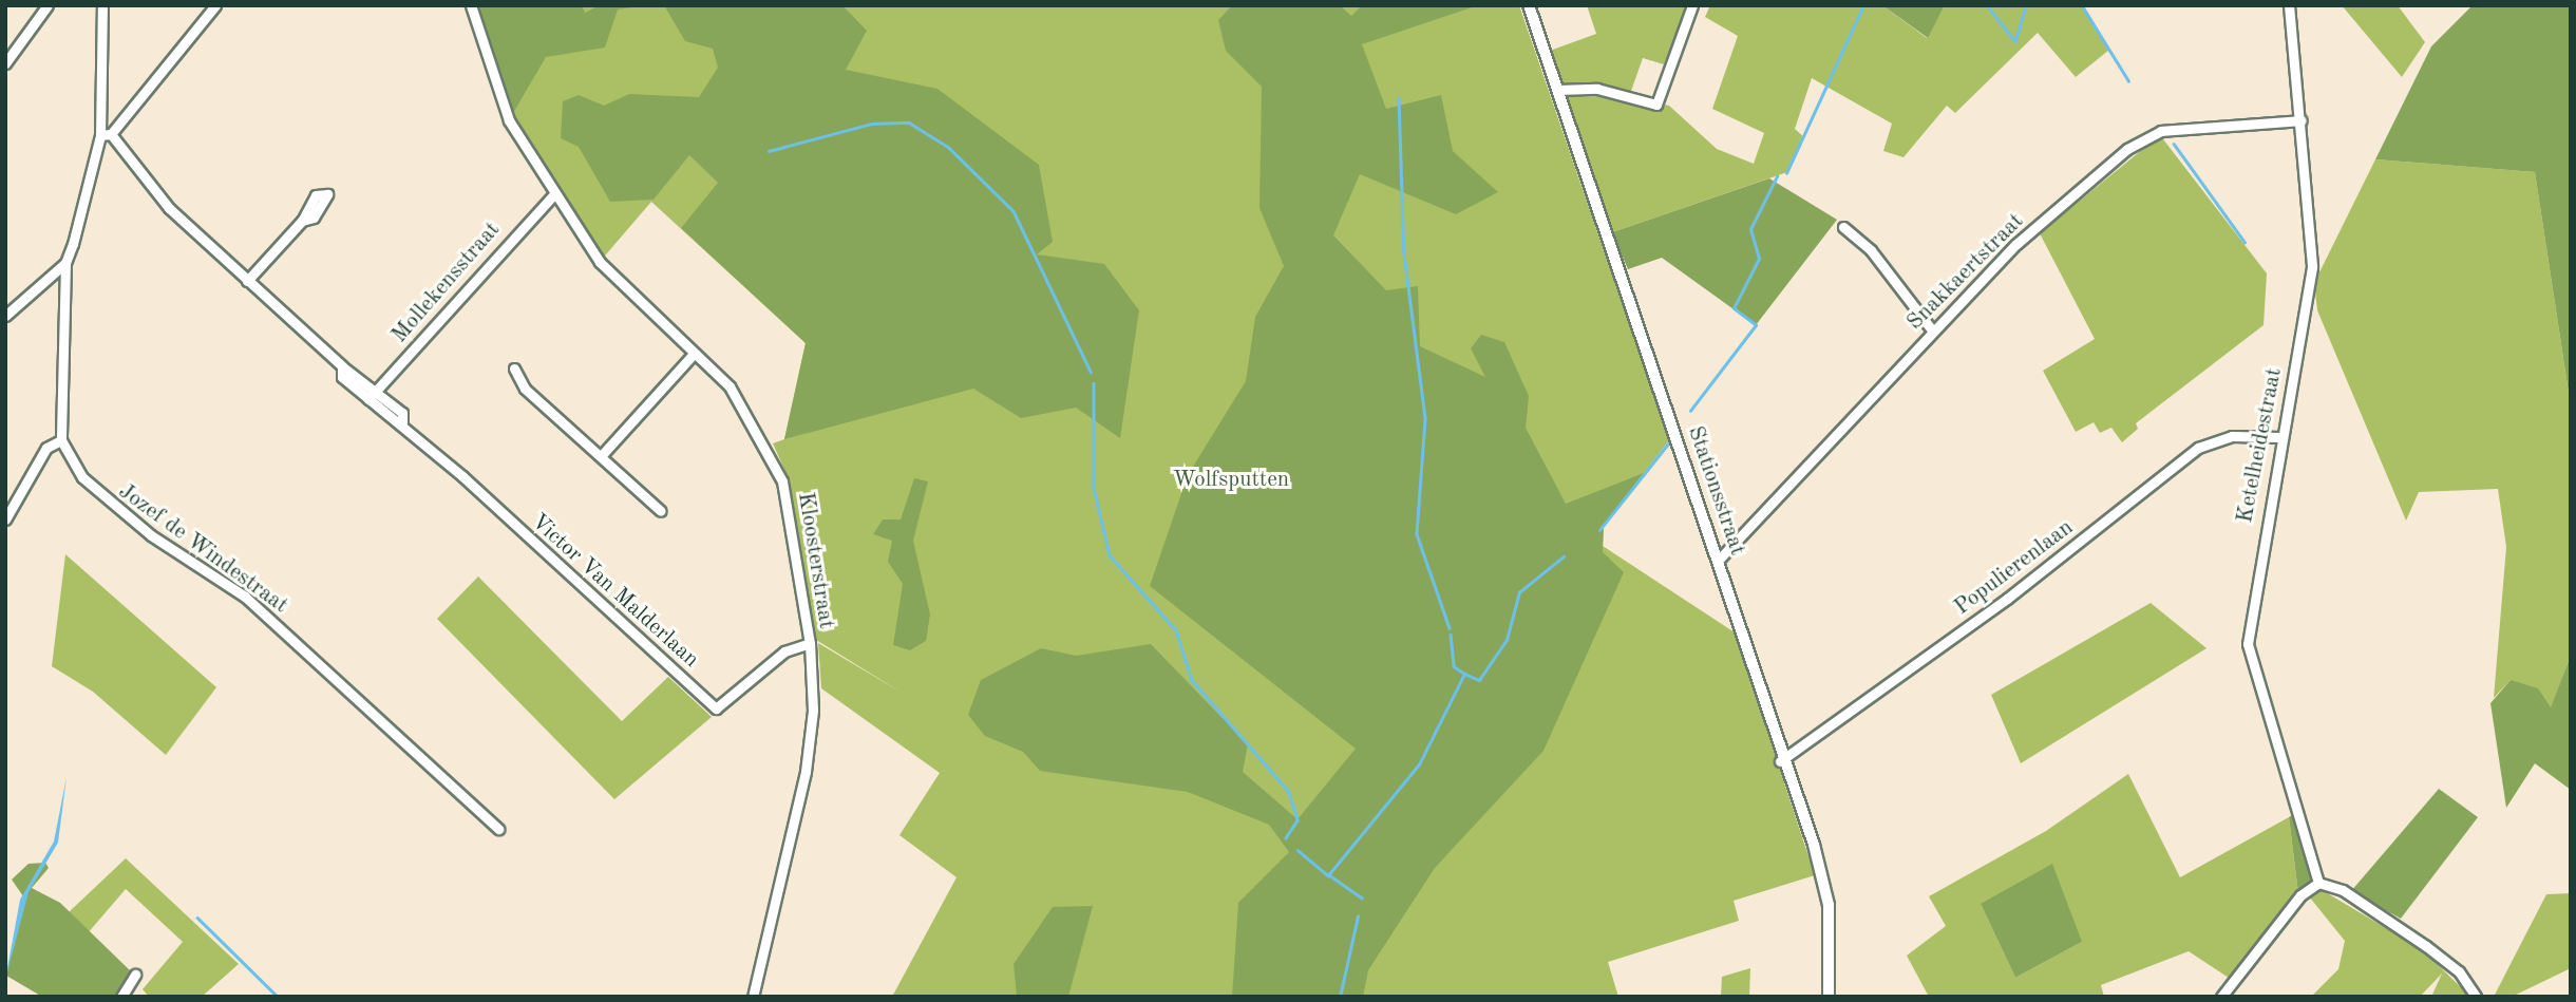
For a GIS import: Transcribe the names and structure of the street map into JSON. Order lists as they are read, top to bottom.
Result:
{
  "streets": {
    "street": [
      "Snakkaertstraat",
      "Mollekensstraat",
      "Ketelheidestraat",
      "Stationsstraat",
      "Jozef de Windestraat",
      "Kloosterstraat",
      "Populierenlaan",
      "Victor Van Malderlaan"
    ]
  },
  "crossings": [
    ["Snakkaertstraat", "Ketelheidestraat"],
    ["Snakkaertstraat", "Stationsstraat"],
    ["Mollekensstraat", "Kloosterstraat"],
    ["Mollekensstraat", "Victor Van Malderlaan"],
    ["Ketelheidestraat", "Populierenlaan"],
    ["Stationsstraat", "Populierenlaan"],
    ["Kloosterstraat", "Victor Van Malderlaan"]
  ],
  "parks": ["Wolfsputten"]
}
